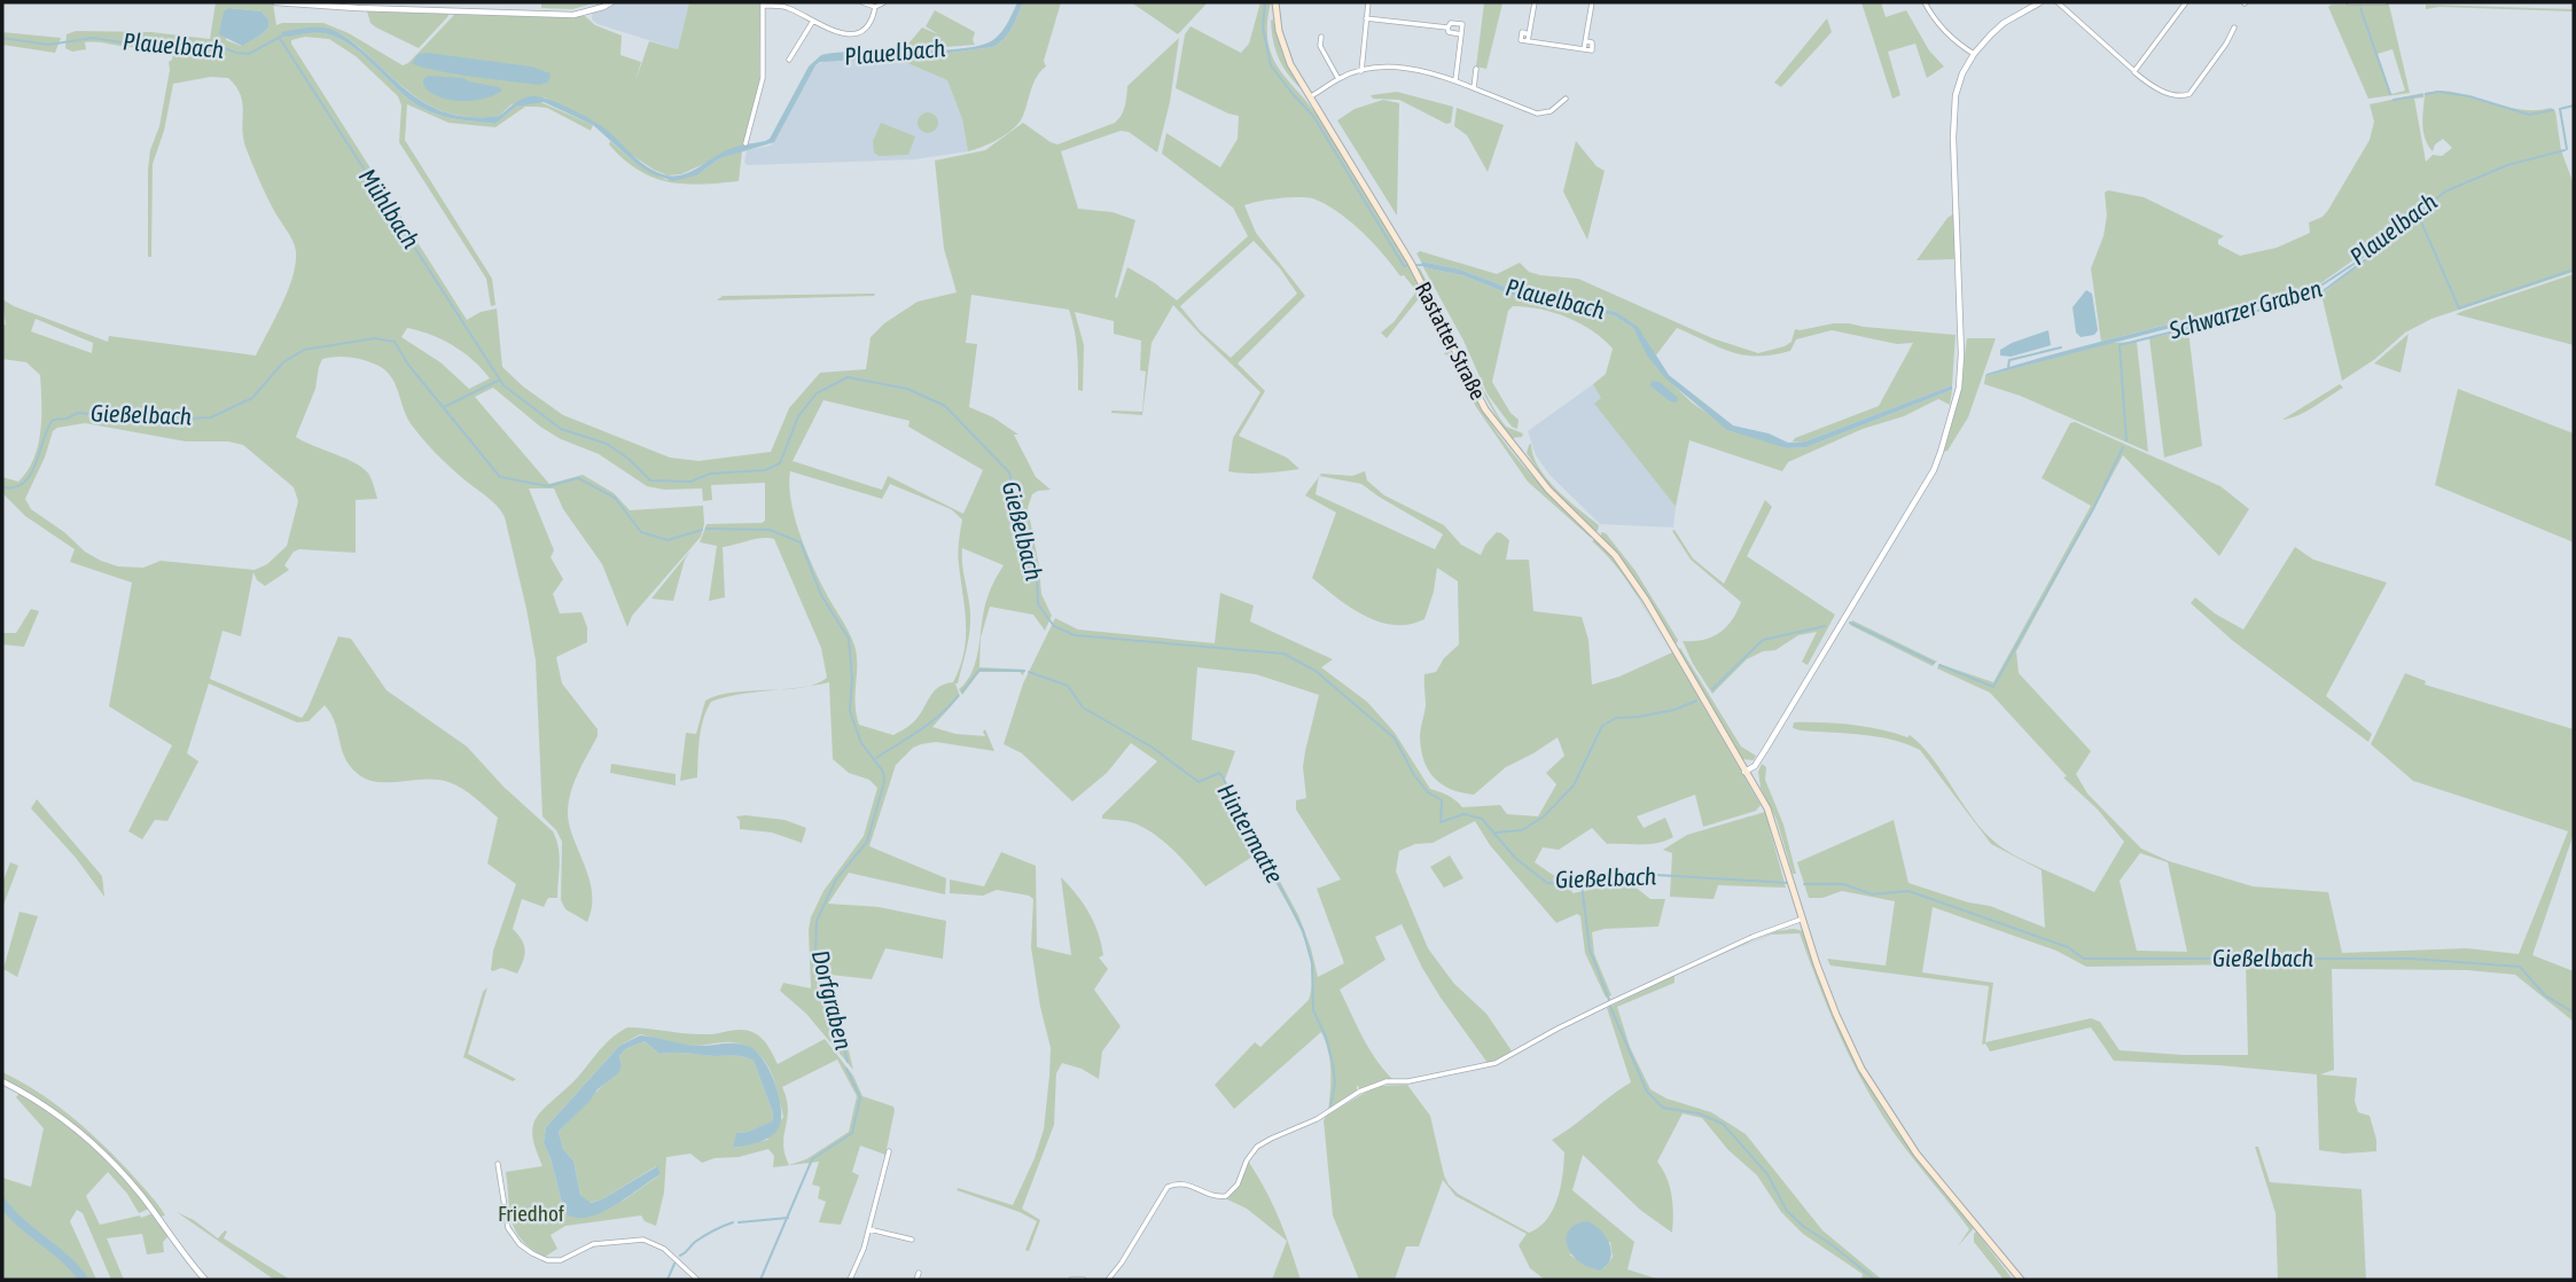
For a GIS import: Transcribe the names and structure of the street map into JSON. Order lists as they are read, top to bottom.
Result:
{
  "streets": {
    "main road": ["Rastatter Straße"]
  },
  "water": [
    "Plauelbach",
    "Mühlbach",
    "Schwarzer Graben",
    "Gießelbach",
    "Hintermatte",
    "Dorfgraben"
  ],
  "parks": ["Friedhof"]
}
